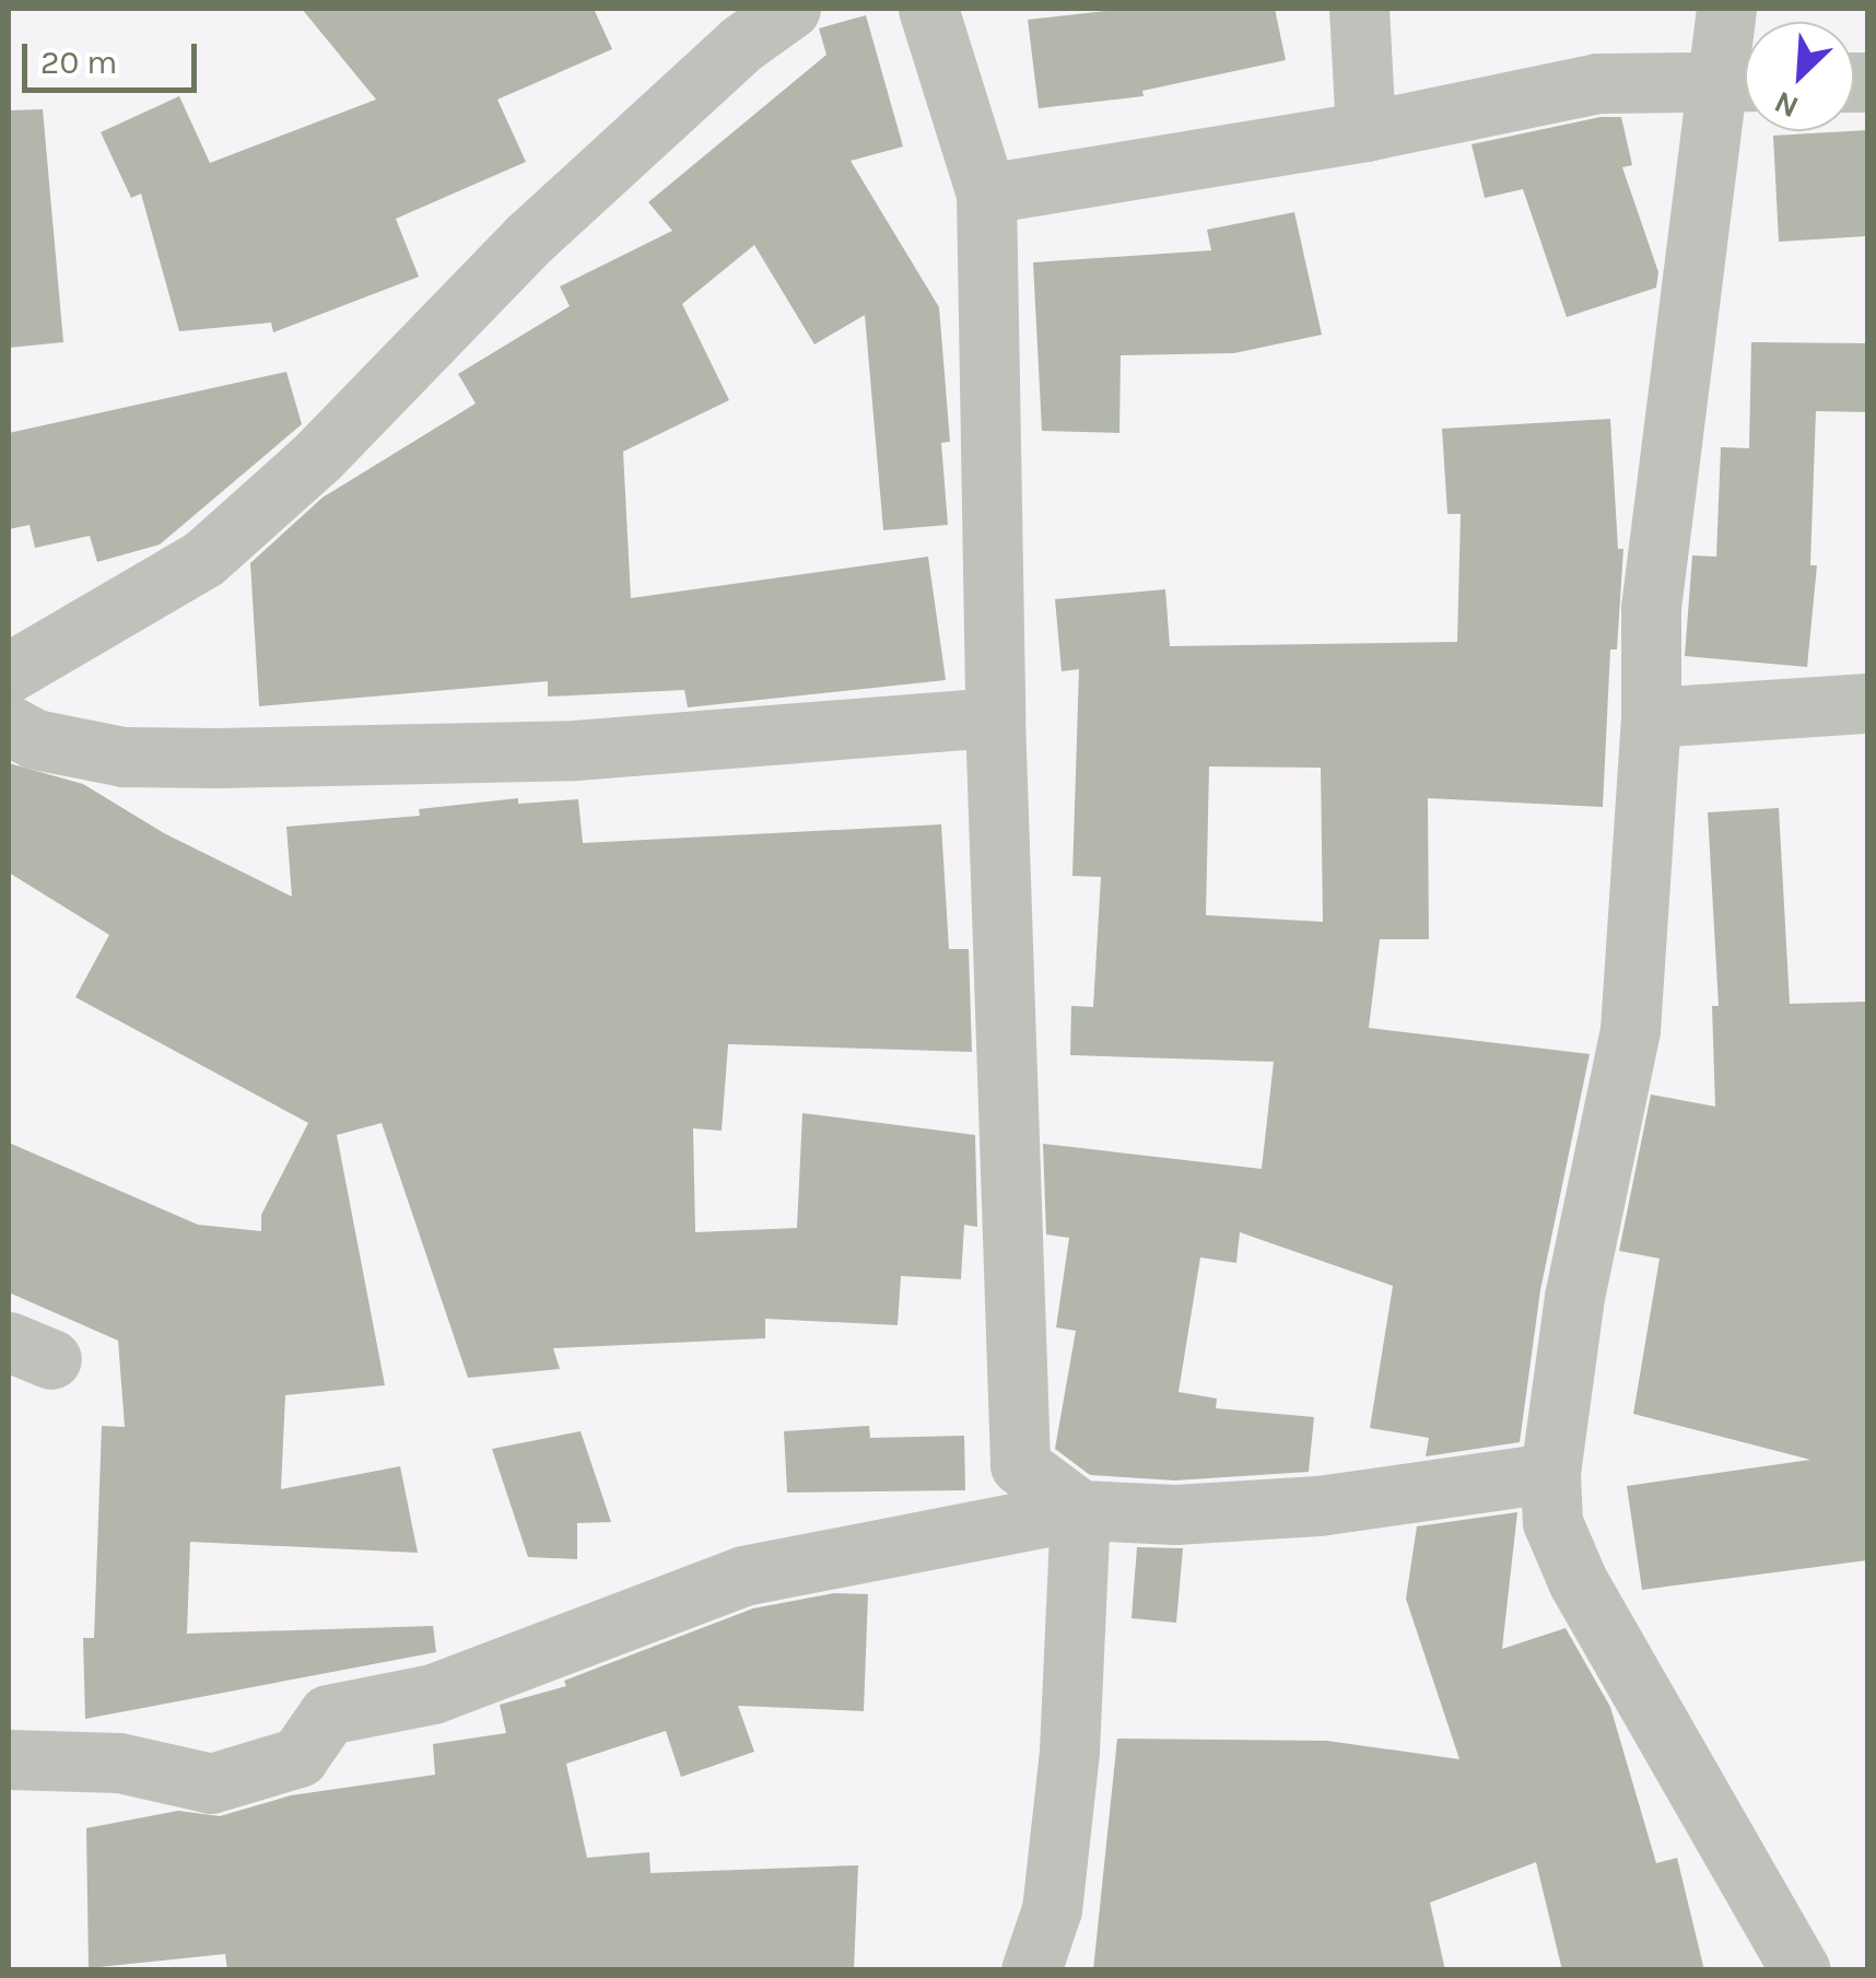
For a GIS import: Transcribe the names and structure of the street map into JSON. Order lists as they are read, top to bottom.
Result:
{
  "scale_bar": "20 m",
  "north": "bottom left"
}
